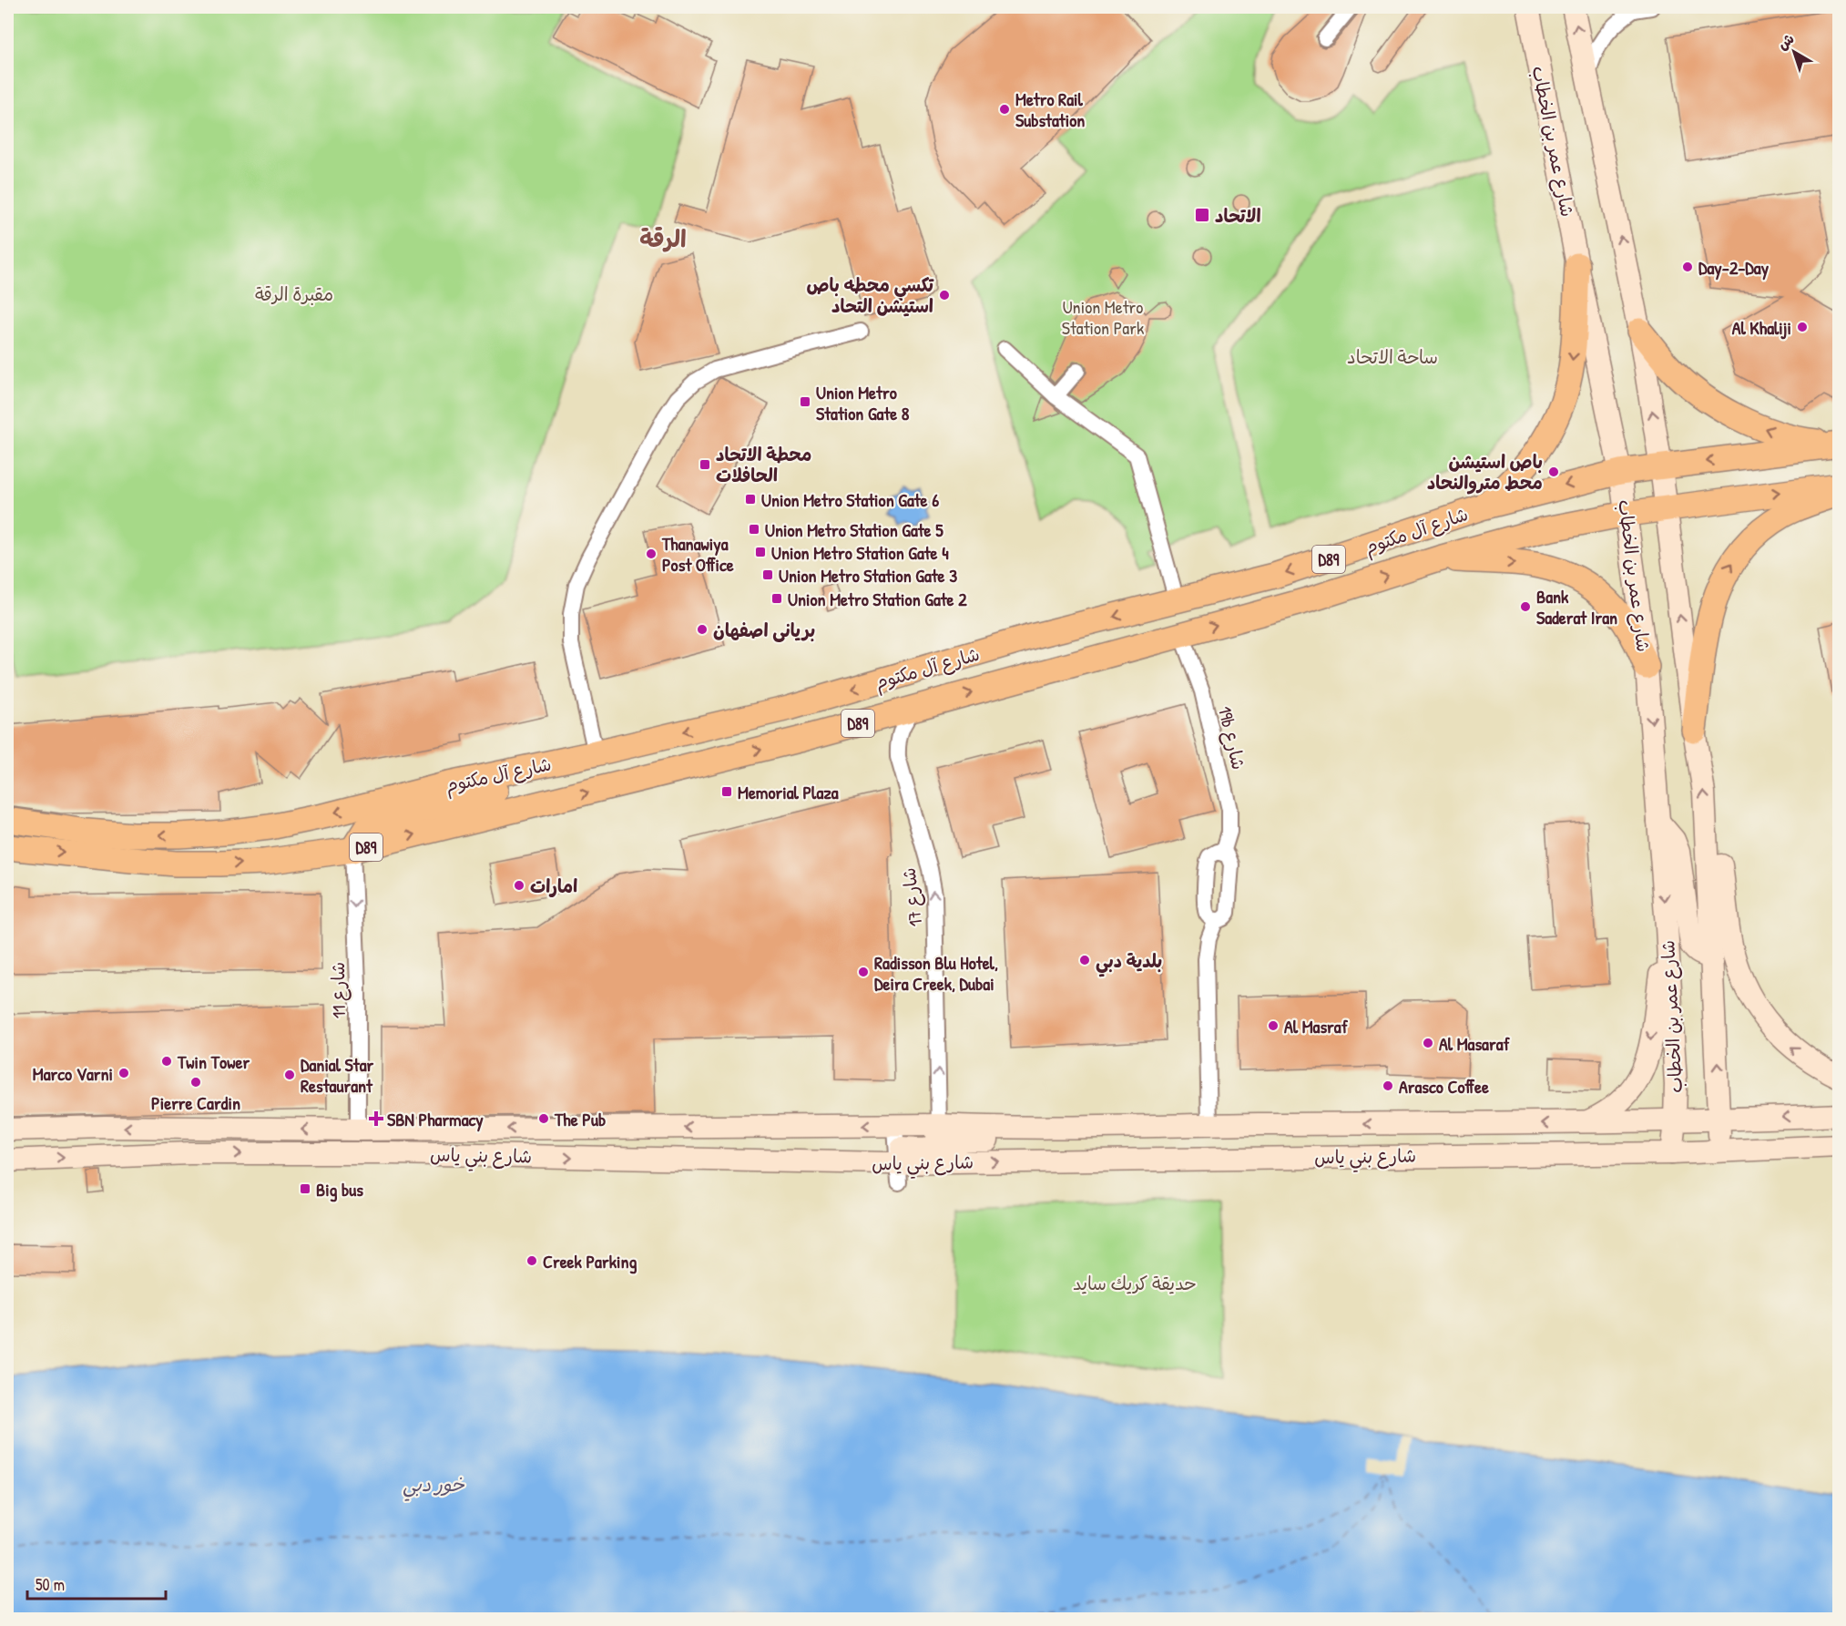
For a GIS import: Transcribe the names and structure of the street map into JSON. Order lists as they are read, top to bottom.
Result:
{
  "streets": {
    "main road": [
      "شارع عمر بن الخطاب",
      "شارع آل مكتوم",
      "D89",
      "شارع بني ياس"
    ],
    "street": ["19b شارع", "شارع 17", "شارع 11"]
  },
  "crossings": [
    ["شارع عمر بن الخطاب", "شارع آل مكتوم"],
    ["شارع عمر بن الخطاب", "شارع بني ياس"],
    ["شارع آل مكتوم", "19b شارع"],
    ["شارع آل مكتوم", "شارع 17"],
    ["شارع آل مكتوم", "شارع 11"],
    ["شارع 17", "شارع بني ياس"],
    ["شارع 11", "شارع بني ياس"]
  ],
  "one_way": ["شارع 17", "شارع 11"],
  "districts": ["الرقة"],
  "water": ["خور دبي"],
  "parks": [
    "مقبرة الرقة",
    "Union Metro Station Park",
    "ساحة الاتحاد",
    "حديقة كريك سايد"
  ],
  "places": {
    "other": [
      "Metro Rail Substation",
      "Day-2-Day",
      "تكسي محطه باص استيشن التحاد",
      "Al Khaliji",
      "باص استيشن محط متروالنحاد",
      "Thanawiya Post Office",
      "Bank Saderat Iran",
      "بریانی اصفهان",
      "امارات",
      "بلدية دبي",
      "Radisson Blu Hotel, Deira Creek, Dubai",
      "Al Masraf",
      "Al Masaraf",
      "Twin Tower",
      "Marco Varni",
      "Danial Star Restaurant",
      "Pierre Cardin",
      "Arasco Coffee",
      "The Pub",
      "Creek Parking"
    ],
    "transit": [
      "الاتحاد",
      "Union Metro Station Gate 8",
      "محطة الاتحاد الحافلات",
      "Union Metro Station Gate 6",
      "Union Metro Station Gate 5",
      "Union Metro Station Gate 4",
      "Union Metro Station Gate 3",
      "Union Metro Station Gate 2",
      "Memorial Plaza",
      "Big bus"
    ],
    "health": ["SBN Pharmacy"]
  },
  "scale_bar": "50 m",
  "north": "top left"
}
